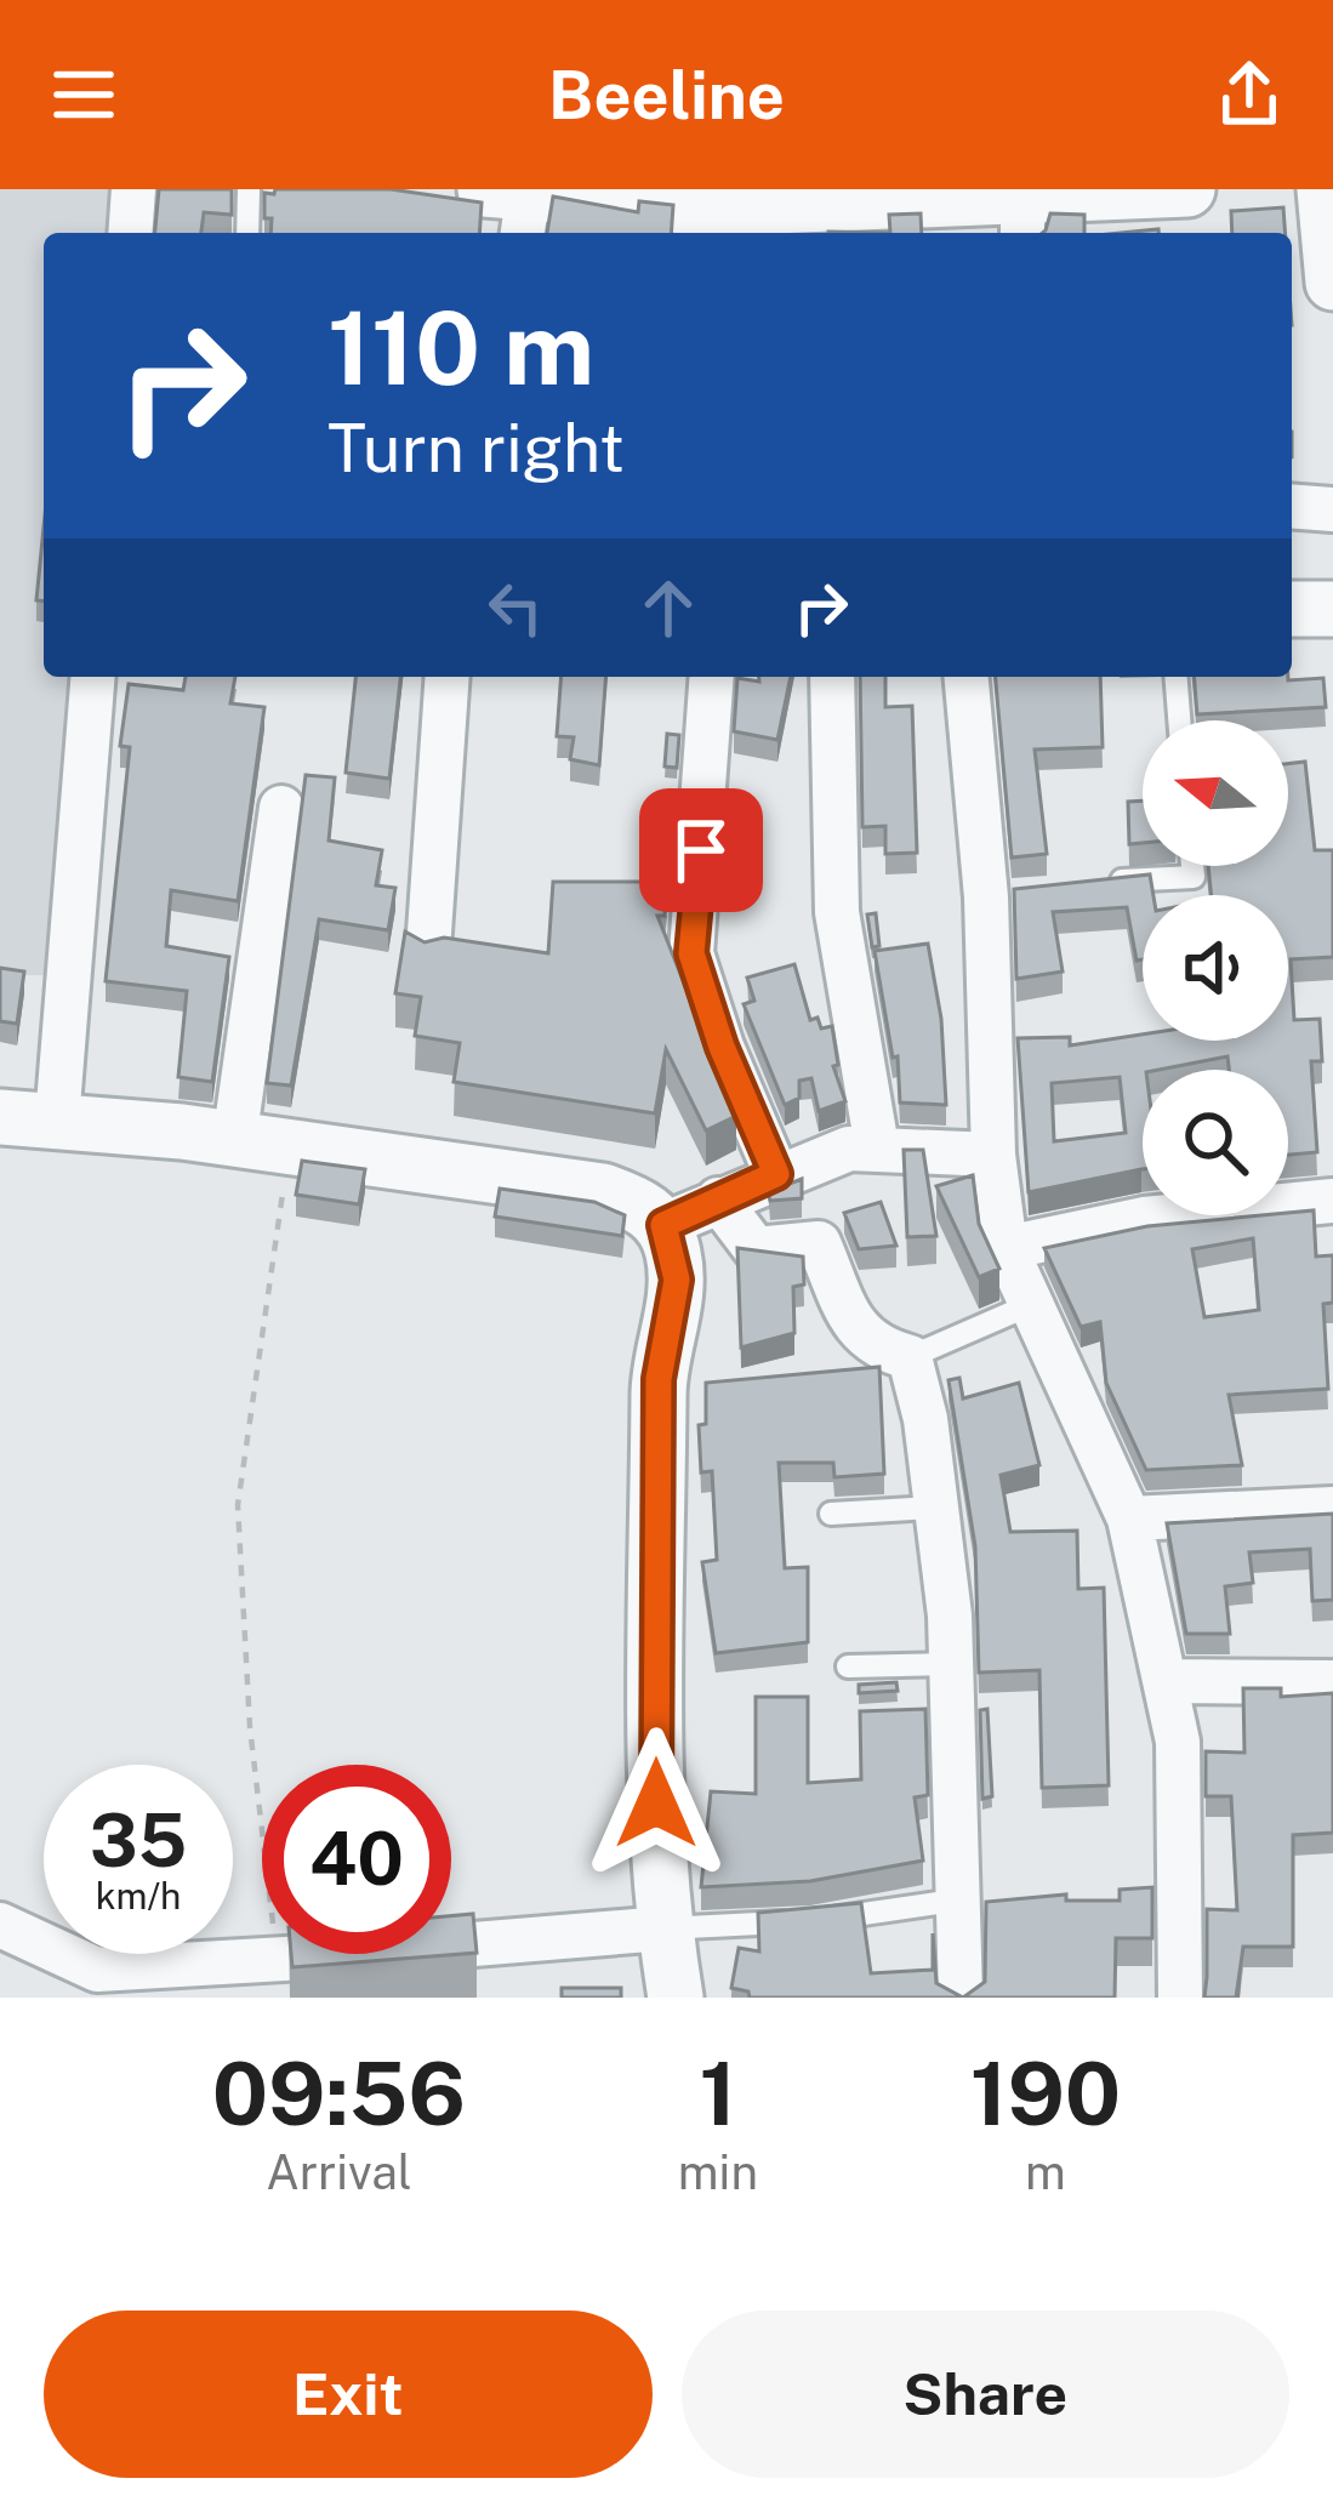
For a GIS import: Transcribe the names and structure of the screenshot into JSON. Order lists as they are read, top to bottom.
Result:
{
  "north": "left",
  "page": {
    "header": "Beeline",
    "turn": ["110 m", "Turn right"],
    "speed": "35 km/h",
    "limit": "40",
    "eta": [
      "09:56",
      "Arrival",
      "1",
      "min",
      "190",
      "m"
    ],
    "buttons": ["Exit", "Share"]
  }
}
